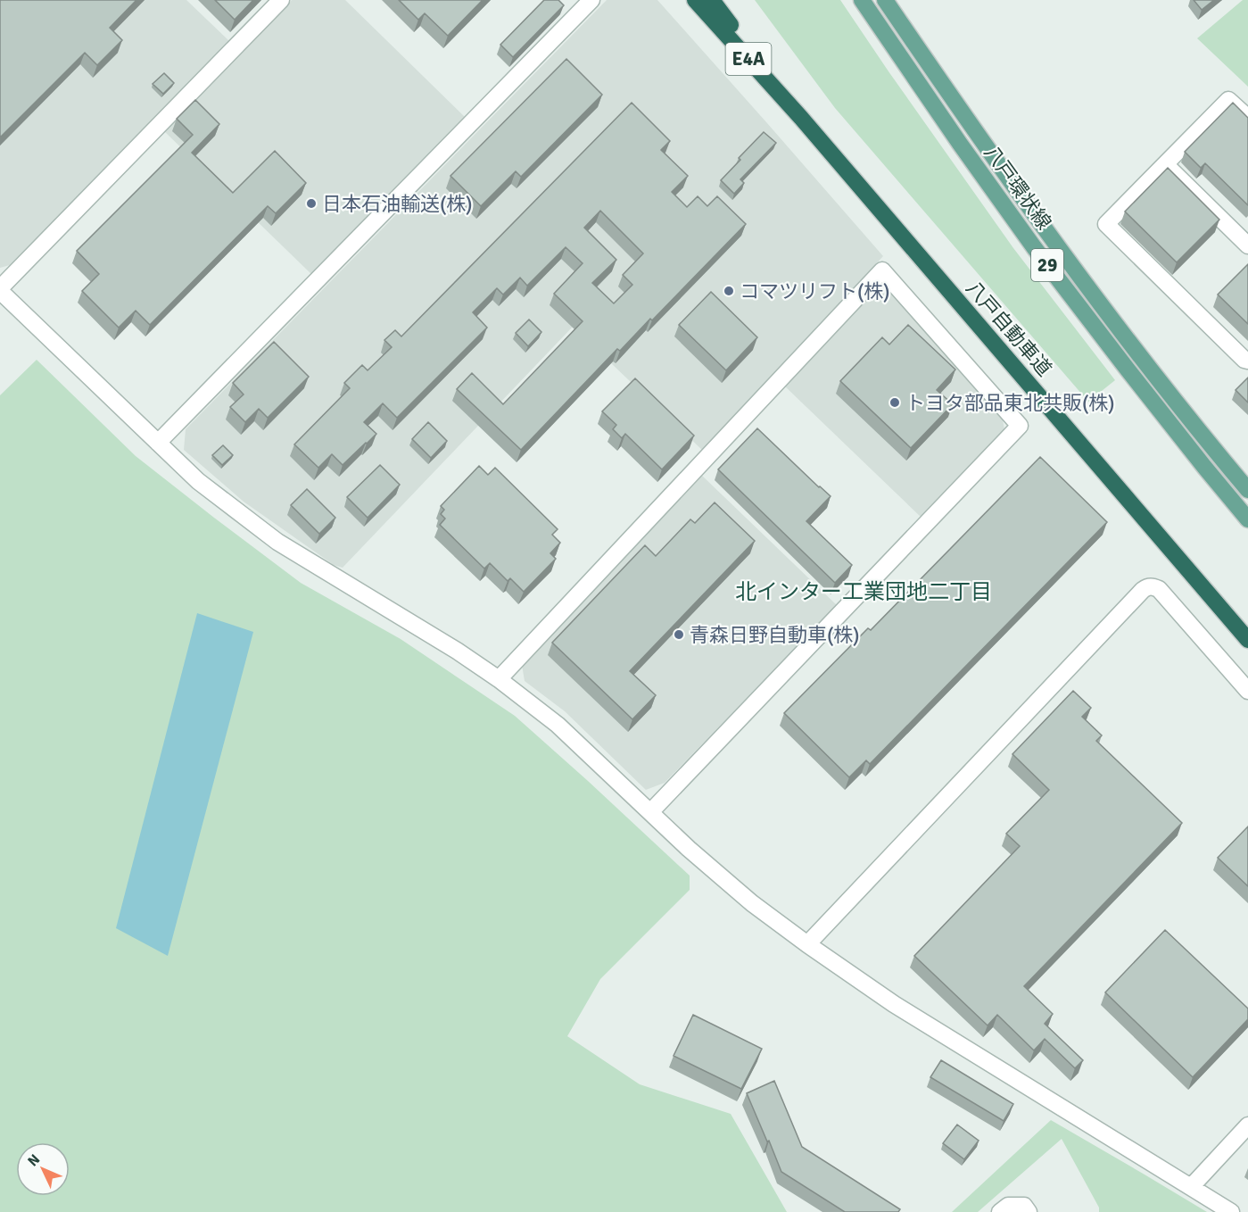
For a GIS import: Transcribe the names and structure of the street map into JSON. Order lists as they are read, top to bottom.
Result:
{
  "streets": {
    "highway": ["E4A", "八戸自動車道"],
    "main road": ["八戸環状線", "29"]
  },
  "districts": ["北インター工業団地二丁目"],
  "places": [
    "日本石油輸送(株)",
    "コマツリフト(株)",
    "トヨタ部品東北共販(株)",
    "青森日野自動車(株)"
  ],
  "north": "top left"
}
